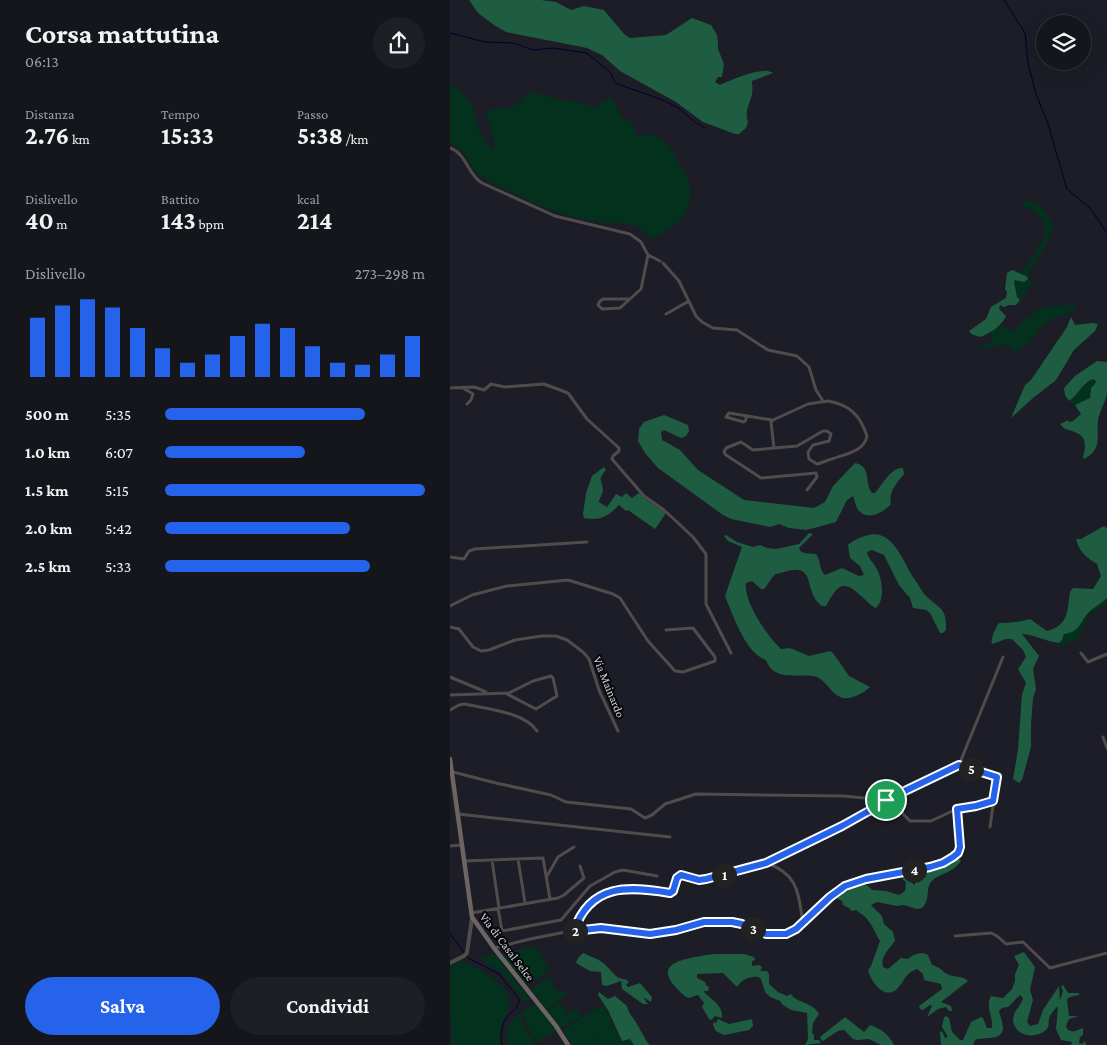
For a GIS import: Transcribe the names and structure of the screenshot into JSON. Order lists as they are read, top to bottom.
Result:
{
  "streets": {
    "main road": ["Via di Casal Selce"],
    "street": ["Via Mainardo"]
  },
  "page": {
    "heading": ["Corsa mattutina", "06:13"],
    "stats": [
      ["Distanza", "2.76 km"],
      ["Tempo", "15:33"],
      ["Passo", "5:38 /km"],
      ["Dislivello", "40 m"],
      ["Battito", "143 bpm"],
      ["kcal", "214"]
    ],
    "chart": ["Dislivello", "273–298 m"],
    "list": [
      {
        "name": "500 m",
        "note": "5:35"
      },
      {
        "name": "1.0 km",
        "note": "6:07"
      },
      {
        "name": "1.5 km",
        "note": "5:15"
      },
      {
        "name": "2.0 km",
        "note": "5:42"
      },
      {
        "name": "2.5 km",
        "note": "5:33"
      }
    ],
    "pins": [
      "5",
      "4",
      "1",
      "3",
      "2"
    ],
    "buttons": ["Salva", "Condividi"]
  }
}
